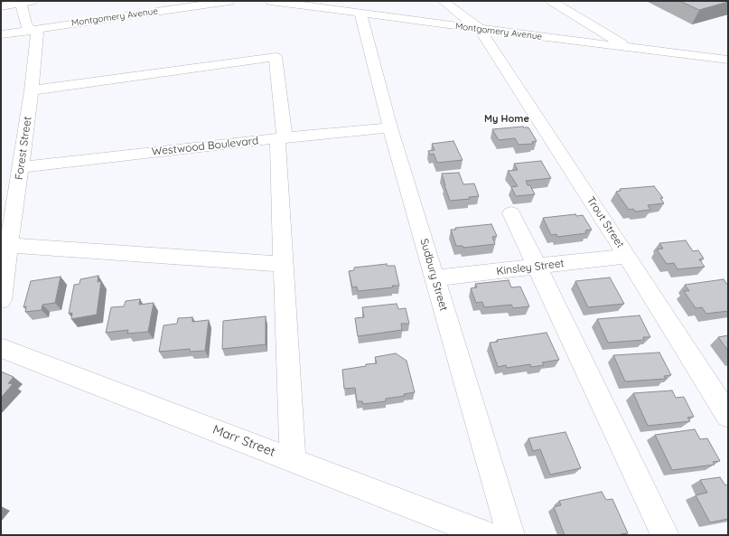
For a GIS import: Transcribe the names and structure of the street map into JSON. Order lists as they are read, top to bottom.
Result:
{
  "streets": {
    "street": [
      "Montgomery Avenue",
      "Westwood Boulevard",
      "Forest Street",
      "Trout Street",
      "Kinsley Street",
      "Sudbury Street",
      "Marr Street"
    ]
  },
  "crossings": [
    ["Montgomery Avenue", "Forest Street"],
    ["Montgomery Avenue", "Trout Street"],
    ["Montgomery Avenue", "Sudbury Street"],
    ["Westwood Boulevard", "Forest Street"],
    ["Westwood Boulevard", "Sudbury Street"],
    ["Trout Street", "Kinsley Street"],
    ["Kinsley Street", "Sudbury Street"]
  ],
  "districts": ["My Home"]
}
